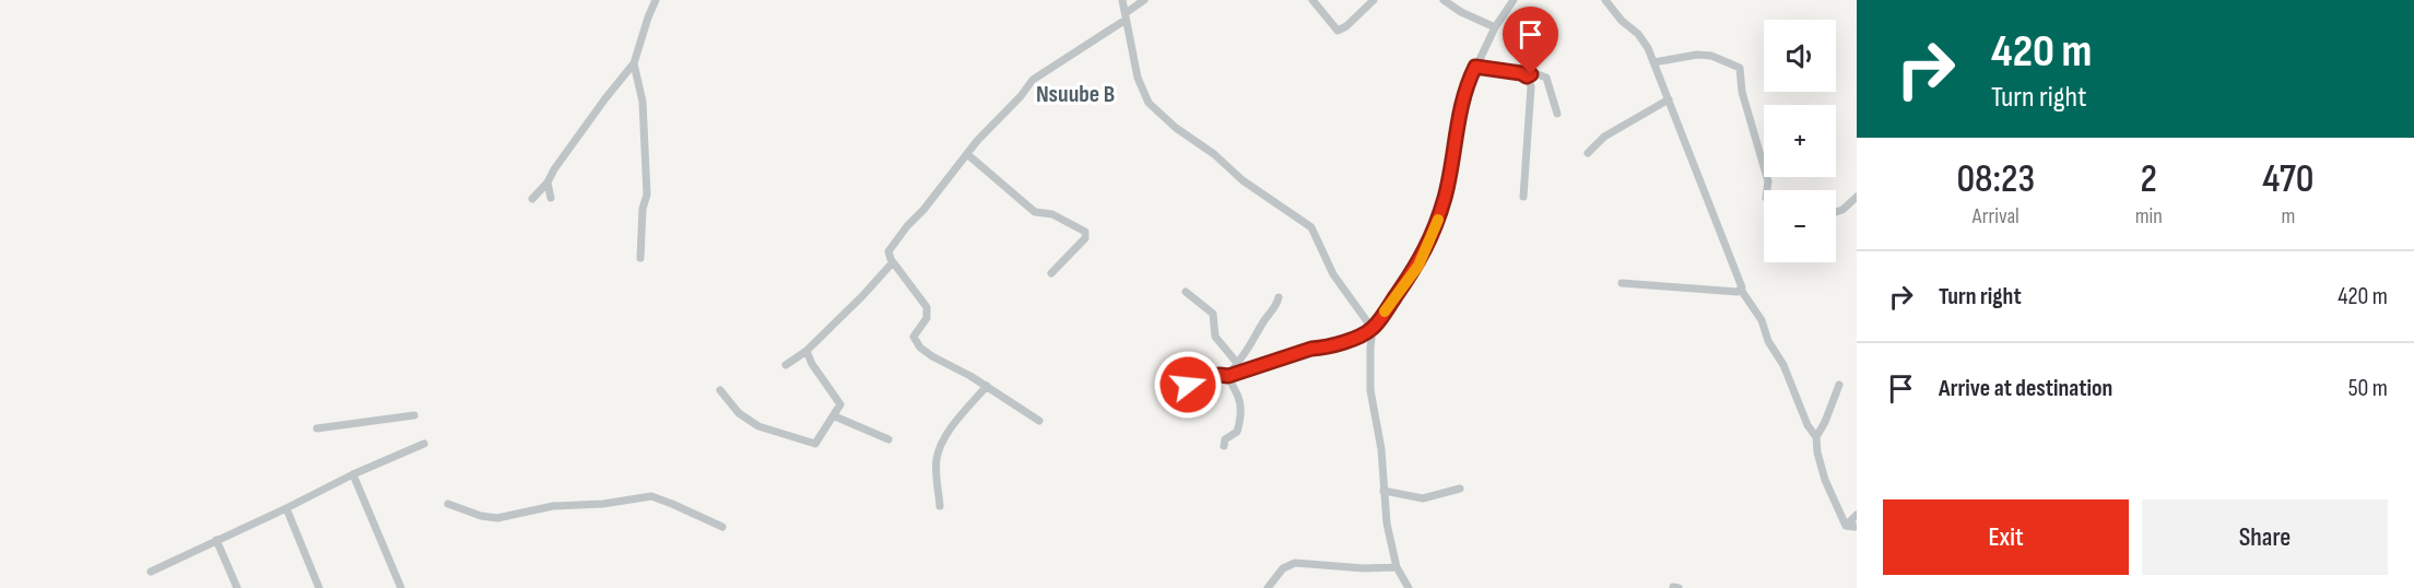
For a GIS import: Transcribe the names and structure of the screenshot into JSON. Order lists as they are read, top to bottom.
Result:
{
  "districts": ["Nsuube B"],
  "page": {
    "turn": ["420 m", "Turn right"],
    "map_buttons": ["+", "−"],
    "eta": [
      "08:23",
      "Arrival",
      "2",
      "min",
      "470",
      "m"
    ],
    "list": [
      {
        "name": "Turn right",
        "value": "420 m"
      },
      {
        "name": "Arrive at destination",
        "value": "50 m"
      }
    ],
    "buttons": ["Exit", "Share"]
  }
}
